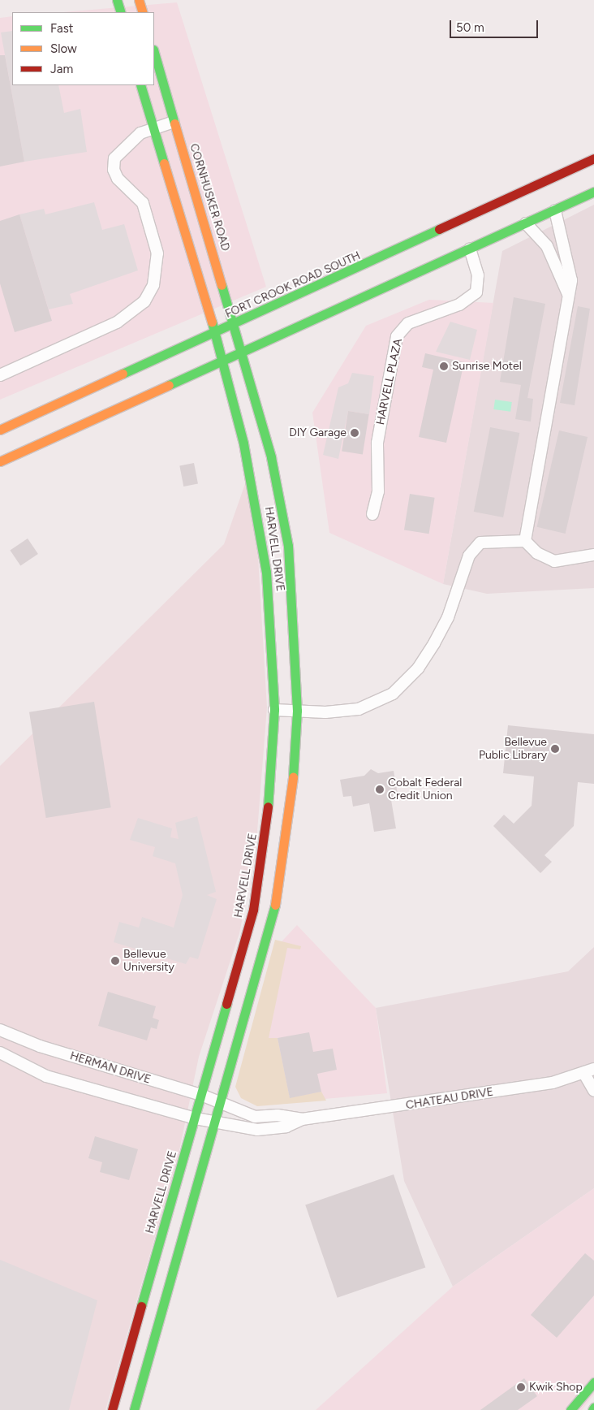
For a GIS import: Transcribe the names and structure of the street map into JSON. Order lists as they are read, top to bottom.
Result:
{
  "streets": {
    "main road": ["CORNHUSKER ROAD", "FORT CROOK ROAD SOUTH", "HARVELL DRIVE"],
    "street": ["HARVELL PLAZA", "HERMAN DRIVE", "CHATEAU DRIVE"]
  },
  "crossings": [
    ["CORNHUSKER ROAD", "FORT CROOK ROAD SOUTH"],
    ["CORNHUSKER ROAD", "HARVELL DRIVE"],
    ["FORT CROOK ROAD SOUTH", "HARVELL DRIVE"],
    ["HARVELL DRIVE", "HERMAN DRIVE"],
    ["HARVELL DRIVE", "CHATEAU DRIVE"],
    ["HERMAN DRIVE", "CHATEAU DRIVE"]
  ],
  "places": [
    "Sunrise Motel",
    "DIY Garage",
    "Bellevue Public Library",
    "Cobalt Federal Credit Union",
    "Bellevue University",
    "Kwik Shop"
  ],
  "legend": ["Fast", "Slow", "Jam"],
  "scale_bar": "50 m"
}
